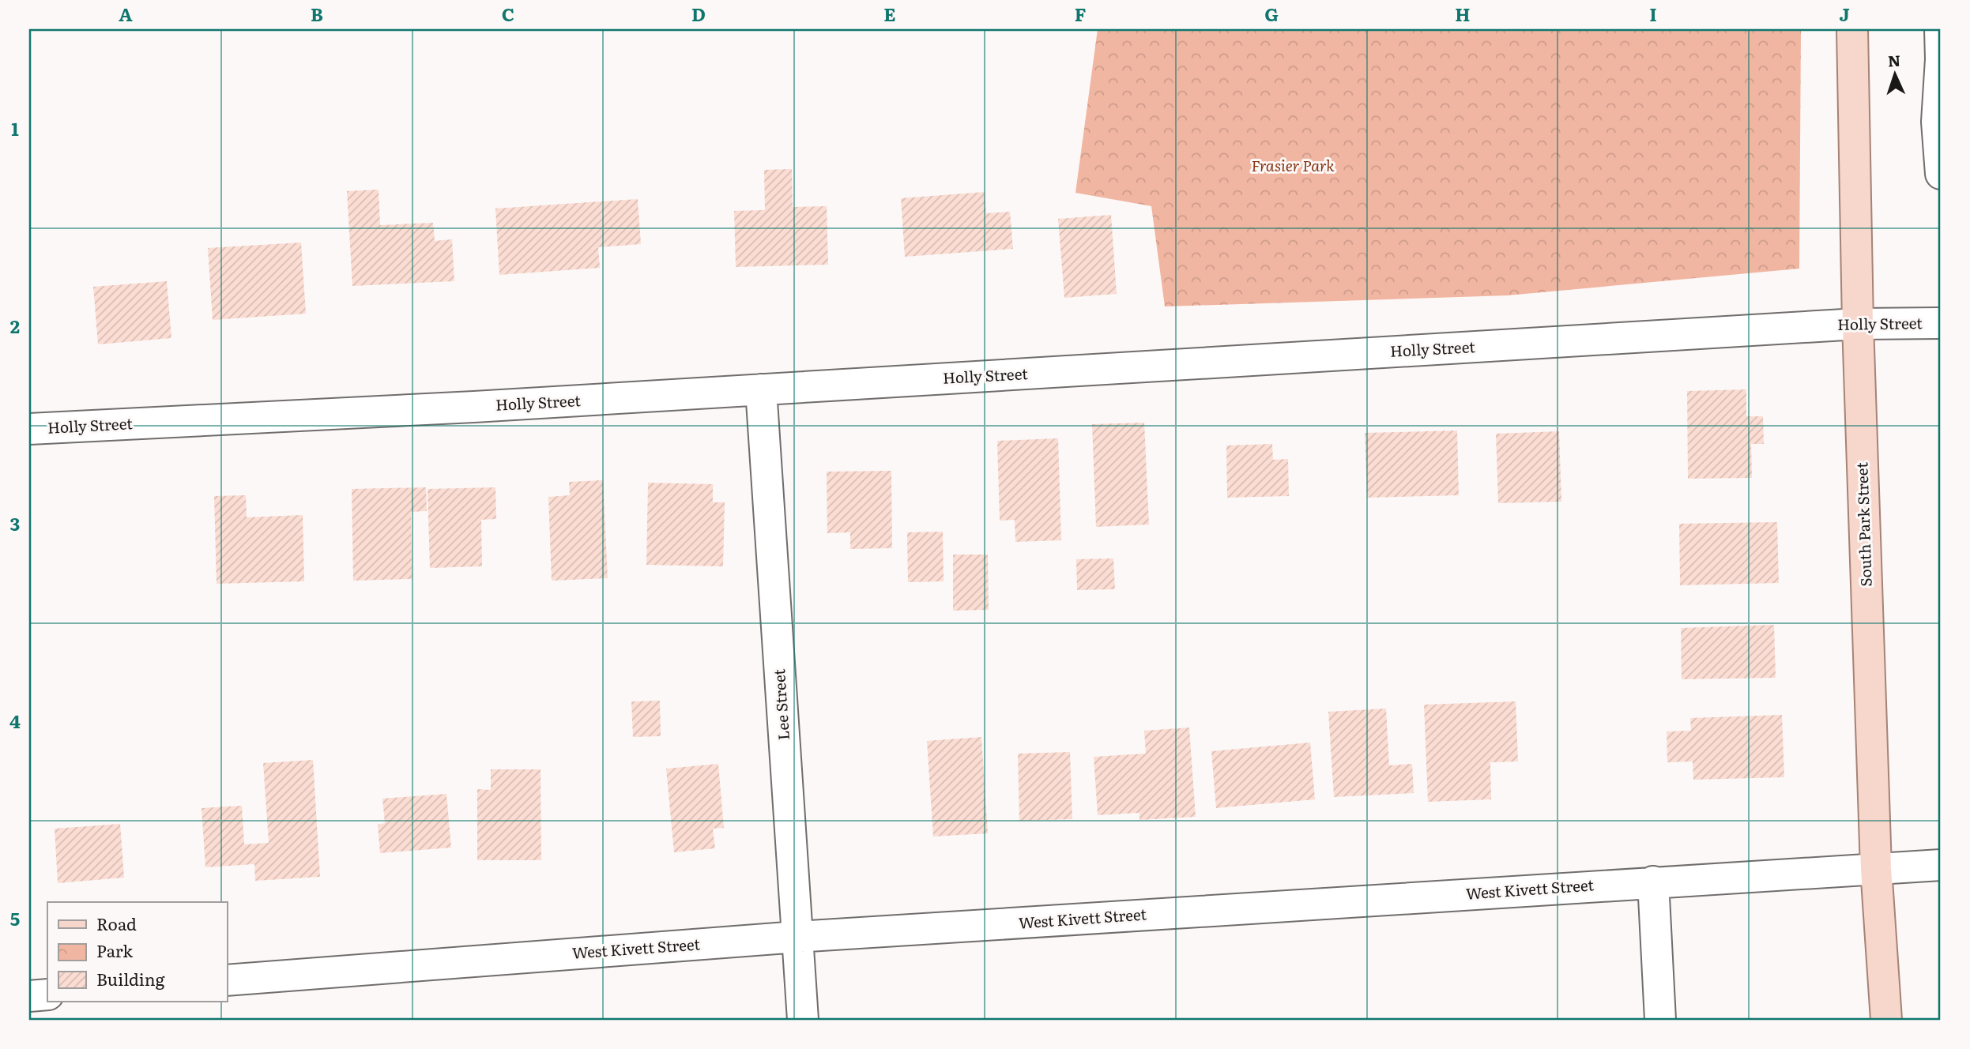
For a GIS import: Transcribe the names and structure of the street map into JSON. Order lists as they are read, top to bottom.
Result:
{
  "streets": {
    "main road": ["South Park Street"],
    "street": ["Holly Street", "Lee Street", "West Kivett Street"]
  },
  "crossings": [
    ["Holly Street", "South Park Street"],
    ["Holly Street", "Lee Street"],
    ["South Park Street", "West Kivett Street"],
    ["Lee Street", "West Kivett Street"]
  ],
  "parks": ["Frasier Park"],
  "legend": ["Road", "Park", "Building"],
  "north": "top",
  "grid": {
    "columns": [
      "A",
      "B",
      "C",
      "D",
      "E",
      "F",
      "G",
      "H",
      "I",
      "J"
    ],
    "rows": [
      "1",
      "2",
      "3",
      "4",
      "5"
    ]
  }
}
